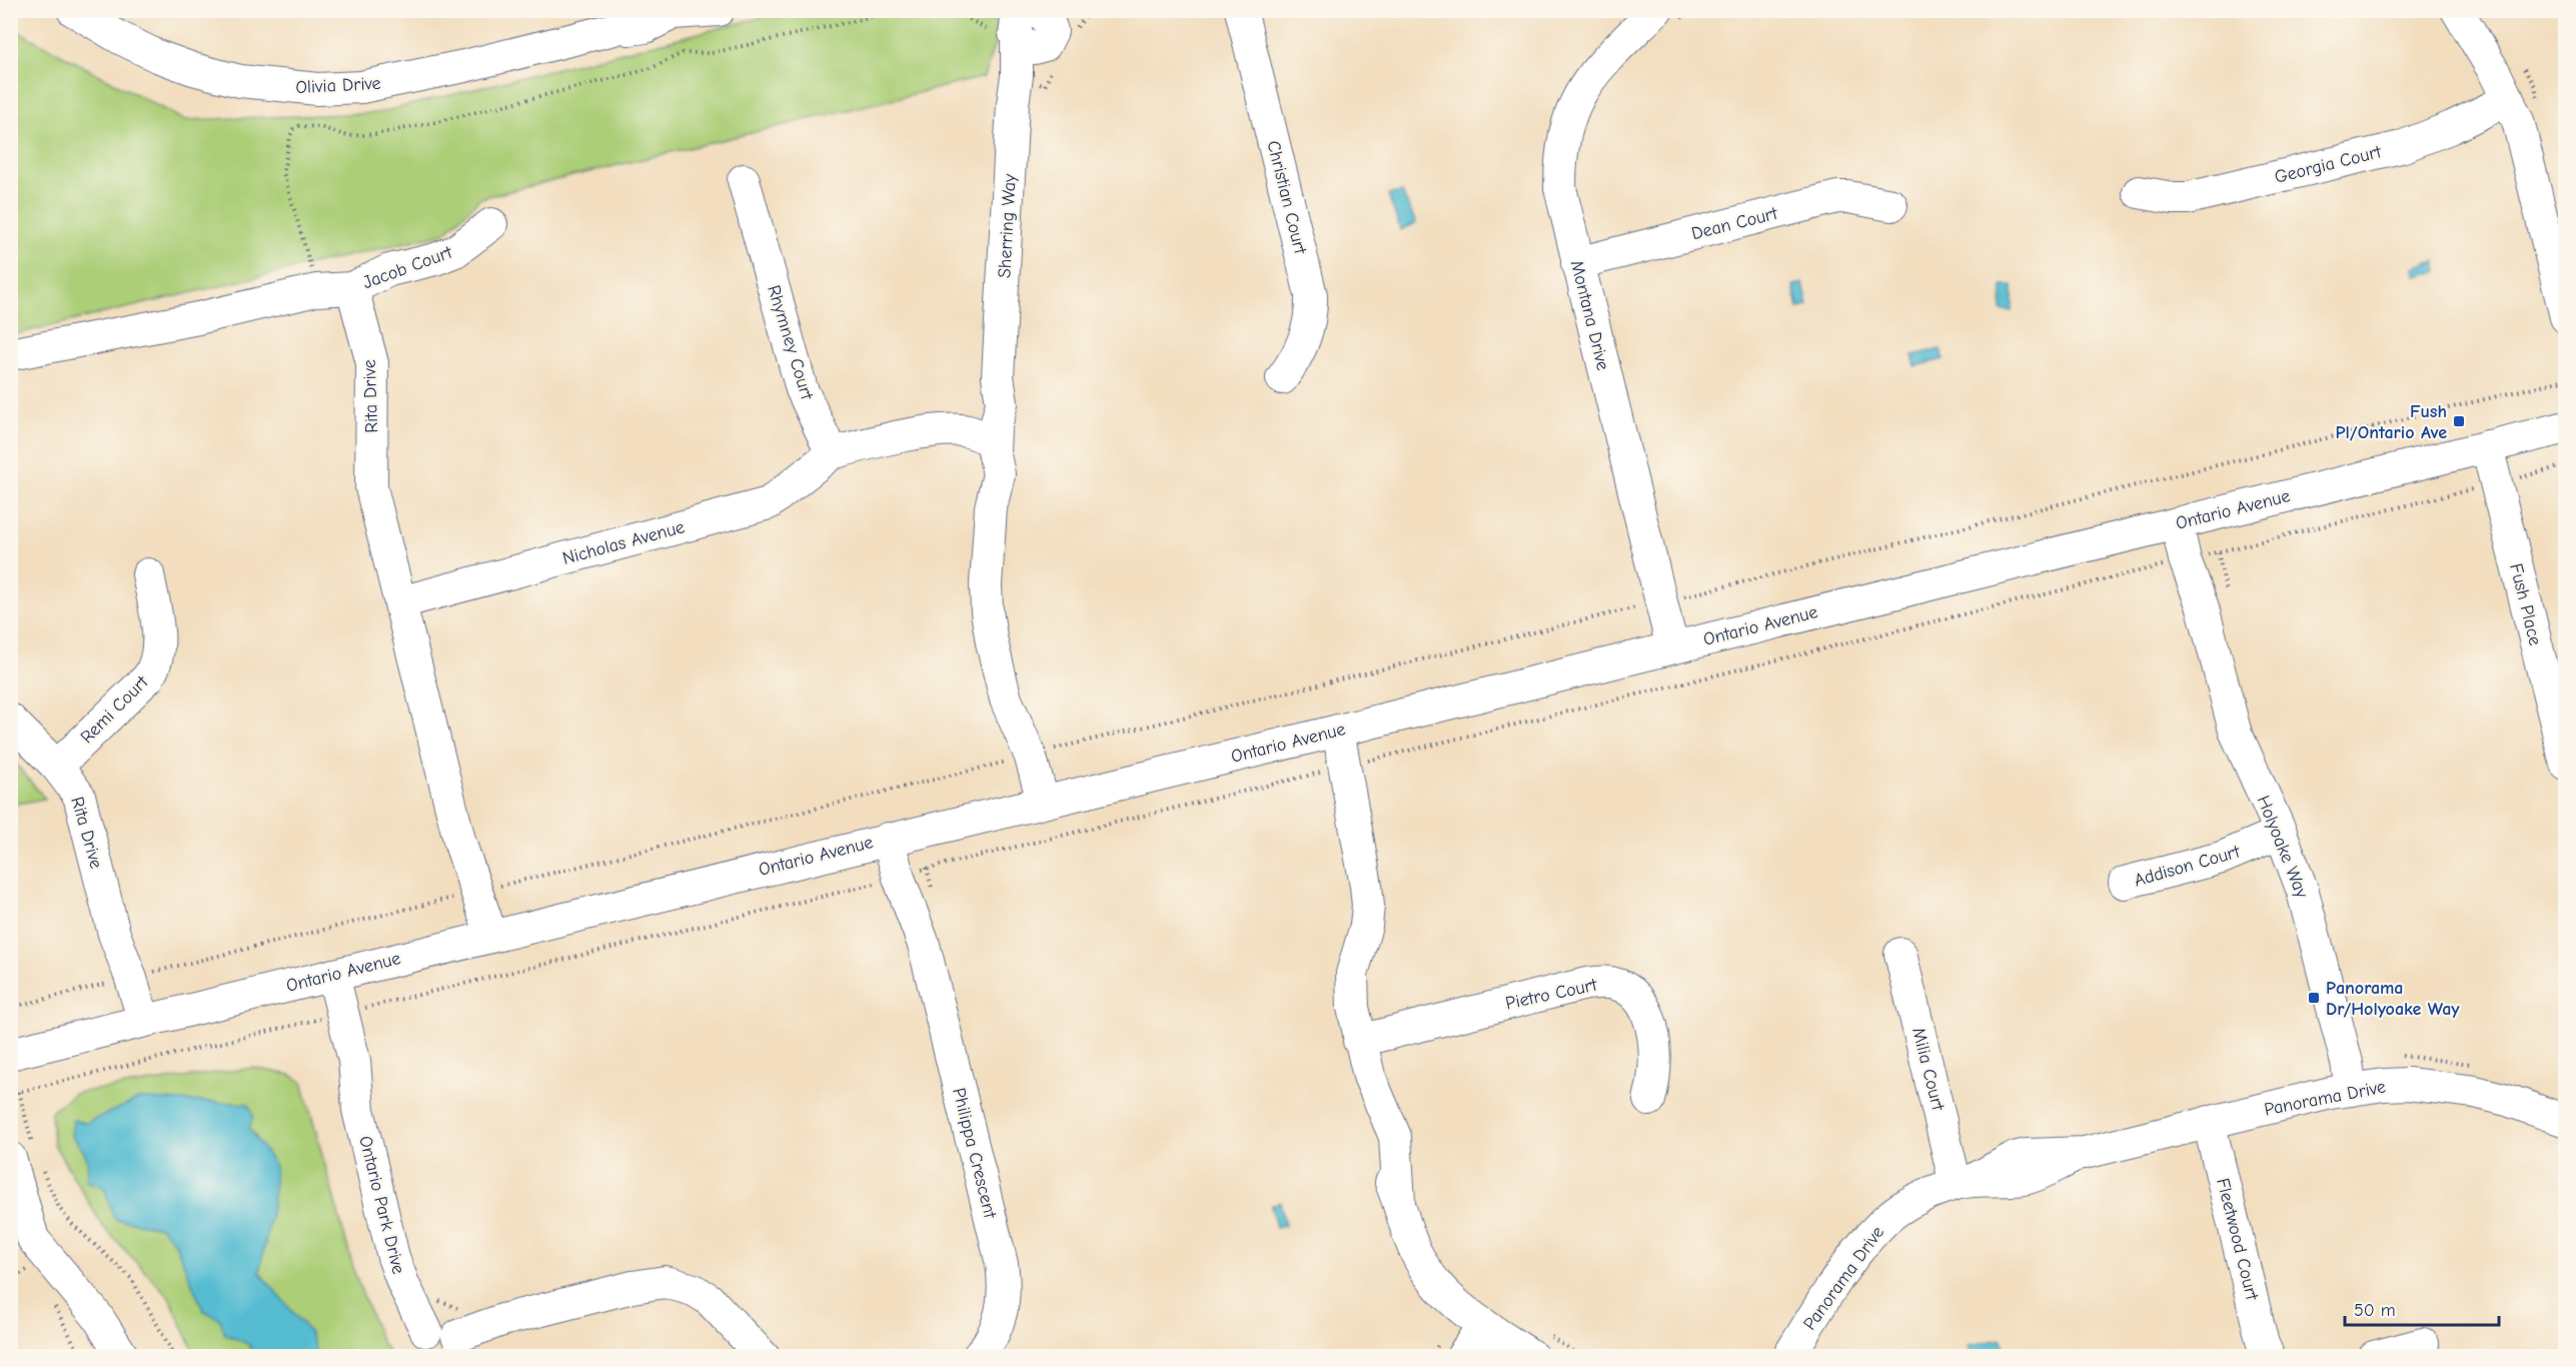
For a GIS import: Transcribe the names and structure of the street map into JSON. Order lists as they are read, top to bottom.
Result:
{
  "streets": {
    "street": [
      "Olivia Drive",
      "Georgia Court",
      "Christian Court",
      "Dean Court",
      "Sherring Way",
      "Jacob Court",
      "Montana Drive",
      "Rhymney Court",
      "Rita Drive",
      "Ontario Avenue",
      "Nicholas Avenue",
      "Fush Place",
      "Remi Court",
      "Holyoake Way",
      "Addison Court",
      "Pietro Court",
      "Milia Court",
      "Panorama Drive",
      "Philippa Crescent",
      "Ontario Park Drive",
      "Fleetwood Court"
    ]
  },
  "crossings": [
    ["Dean Court", "Montana Drive"],
    ["Sherring Way", "Ontario Avenue"],
    ["Jacob Court", "Rita Drive"],
    ["Montana Drive", "Ontario Avenue"],
    ["Rhymney Court", "Nicholas Avenue"],
    ["Rita Drive", "Ontario Avenue"],
    ["Rita Drive", "Nicholas Avenue"],
    ["Rita Drive", "Remi Court"],
    ["Ontario Avenue", "Fush Place"],
    ["Ontario Avenue", "Holyoake Way"],
    ["Ontario Avenue", "Philippa Crescent"],
    ["Ontario Avenue", "Ontario Park Drive"],
    ["Holyoake Way", "Addison Court"],
    ["Holyoake Way", "Panorama Drive"],
    ["Milia Court", "Panorama Drive"],
    ["Panorama Drive", "Fleetwood Court"]
  ],
  "places": {
    "transit": ["Fush Pl/Ontario Ave", "Panorama Dr/Holyoake Way"]
  },
  "scale_bar": "50 m"
}
